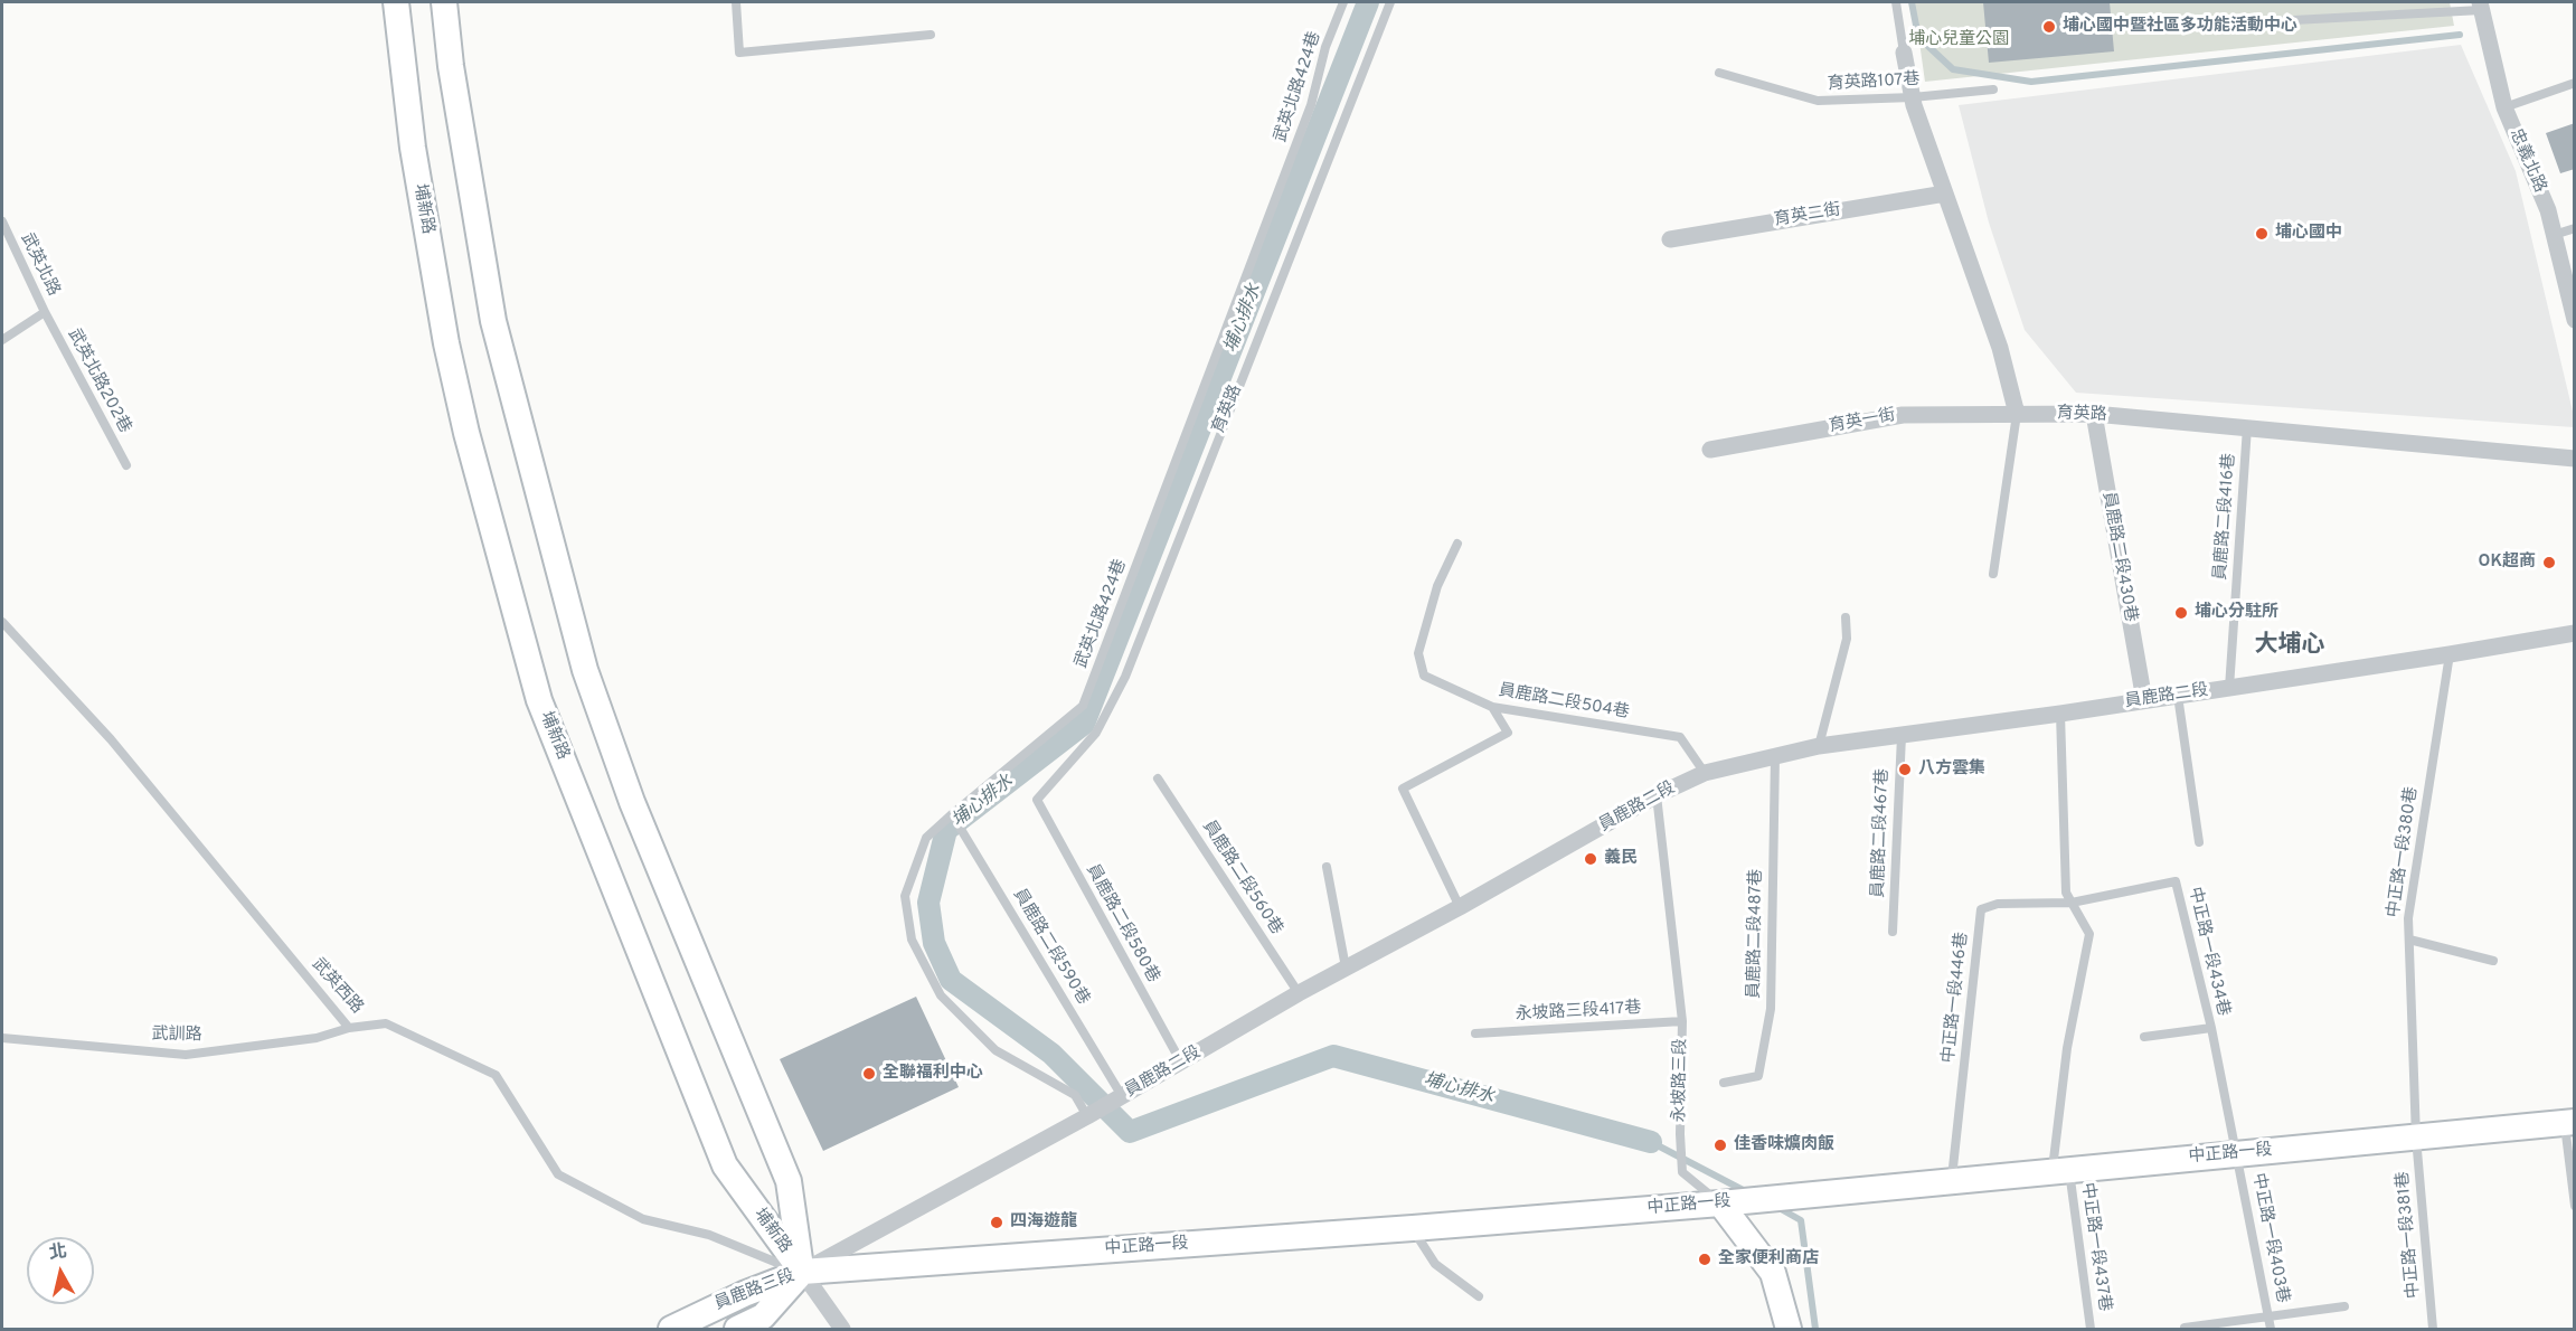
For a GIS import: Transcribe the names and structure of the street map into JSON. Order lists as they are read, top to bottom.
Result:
{
  "streets": {
    "street": [
      "忠義北路",
      "埔新路",
      "育英二街",
      "育英路",
      "育英一街",
      "員鹿路二段430巷",
      "員鹿路二段",
      "永坡路三段",
      "中正路一段",
      "員鹿路三段"
    ],
    "lane": [
      "育英路107巷",
      "武英北路424巷",
      "武英北路",
      "武英北路202巷",
      "員鹿路二段416巷",
      "員鹿路二段504巷",
      "員鹿路二段467巷",
      "中正路一段380巷",
      "員鹿路二段560巷",
      "員鹿路二段580巷",
      "員鹿路二段487巷",
      "員鹿路二段590巷",
      "中正路一段434巷",
      "武英西路",
      "中正路一段446巷",
      "永坡路三段417巷",
      "武訓路",
      "中正路一段381巷",
      "中正路一段403巷",
      "中正路一段437巷"
    ]
  },
  "crossings": [
    ["武英北路424巷", "員鹿路二段"],
    ["武英北路424巷", "員鹿路二段590巷"],
    ["埔新路", "員鹿路二段"],
    ["埔新路", "武英西路"],
    ["埔新路", "中正路一段"],
    ["埔新路", "員鹿路三段"],
    ["武英北路", "武英北路202巷"],
    ["育英路", "育英一街"],
    ["育英路", "員鹿路二段416巷"],
    ["育英路", "員鹿路二段430巷"],
    ["育英路", "員鹿路二段580巷"],
    ["員鹿路二段416巷", "員鹿路二段"],
    ["員鹿路二段430巷", "員鹿路二段"],
    ["員鹿路二段", "員鹿路二段504巷"],
    ["員鹿路二段", "員鹿路二段467巷"],
    ["員鹿路二段", "中正路一段380巷"],
    ["員鹿路二段", "員鹿路二段560巷"],
    ["員鹿路二段", "員鹿路二段580巷"],
    ["員鹿路二段", "員鹿路二段487巷"],
    ["員鹿路二段", "員鹿路二段590巷"],
    ["員鹿路二段", "武英西路"],
    ["員鹿路二段", "永坡路三段"],
    ["員鹿路二段", "中正路一段"],
    ["員鹿路二段", "員鹿路三段"],
    ["中正路一段380巷", "中正路一段"],
    ["中正路一段380巷", "中正路一段381巷"],
    ["中正路一段434巷", "中正路一段446巷"],
    ["中正路一段434巷", "中正路一段403巷"],
    ["武英西路", "武訓路"],
    ["武英西路", "中正路一段"],
    ["武英西路", "員鹿路三段"],
    ["中正路一段446巷", "中正路一段"],
    ["永坡路三段417巷", "永坡路三段"],
    ["永坡路三段", "中正路一段"],
    ["中正路一段", "中正路一段381巷"],
    ["中正路一段", "中正路一段403巷"],
    ["中正路一段", "中正路一段437巷"],
    ["中正路一段", "員鹿路三段"]
  ],
  "districts": ["大埔心"],
  "water": ["埔心排水"],
  "parks": ["埔心兒童公園"],
  "places": [
    "埔心國中暨社區多功能活動中心",
    "埔心國中",
    "OK超商",
    "埔心分駐所",
    "八方雲集",
    "義民",
    "全聯福利中心",
    "佳香味爌肉飯",
    "四海遊龍",
    "全家便利商店"
  ],
  "north": "top"
}
